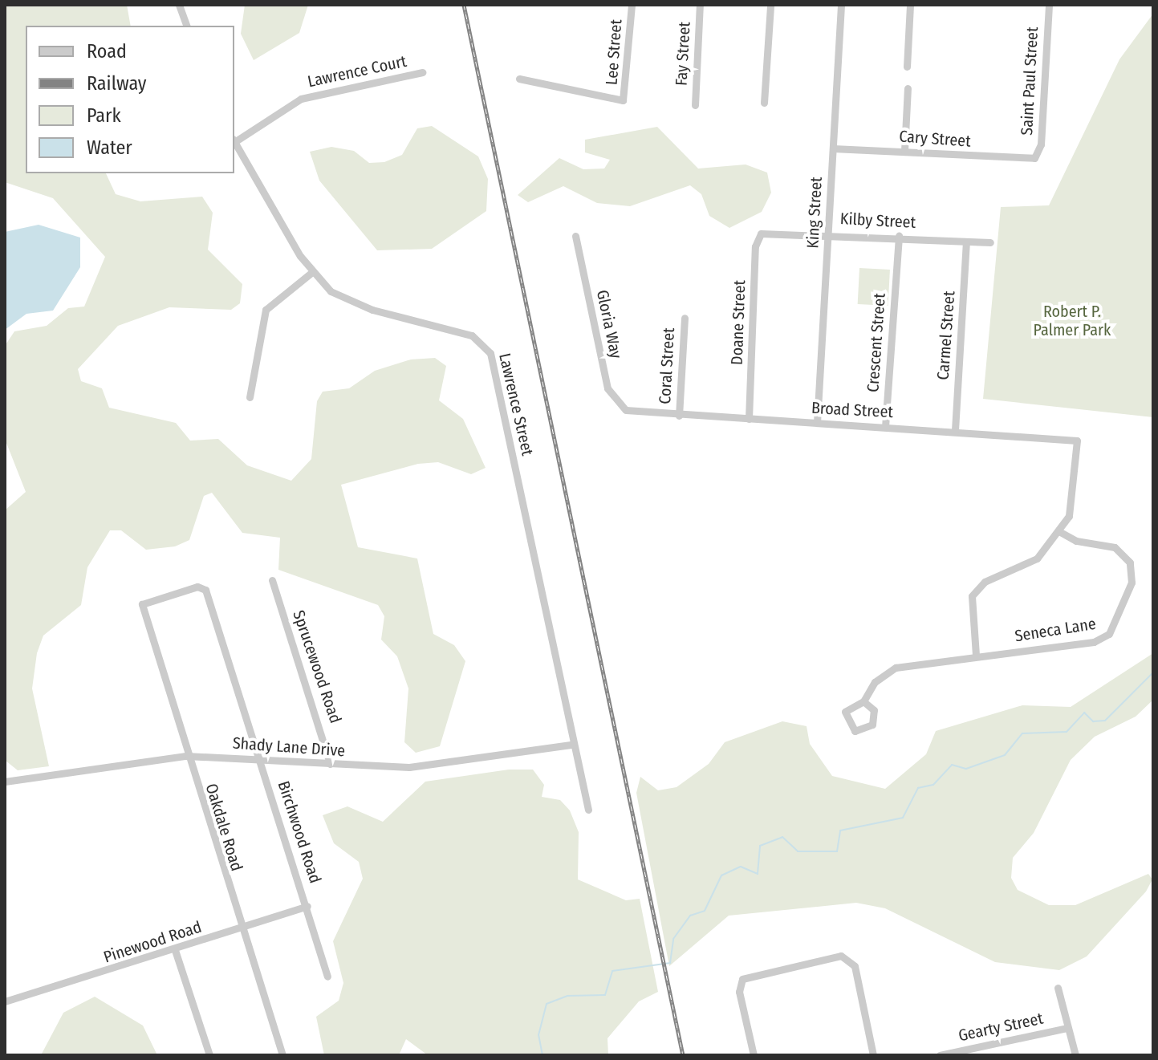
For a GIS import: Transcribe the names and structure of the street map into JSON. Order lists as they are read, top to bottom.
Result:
{
  "streets": {
    "street": [
      "Lee Street",
      "Fay Street",
      "Lawrence Court",
      "Saint Paul Street",
      "Cary Street",
      "King Street",
      "Kilby Street",
      "Doane Street",
      "Gloria Way",
      "Carmel Street",
      "Crescent Street",
      "Coral Street",
      "Lawrence Street",
      "Broad Street",
      "Seneca Lane",
      "Sprucewood Road",
      "Shady Lane Drive",
      "Oakdale Road",
      "Birchwood Road",
      "Pinewood Road",
      "Gearty Street"
    ]
  },
  "crossings": [
    ["Saint Paul Street", "Cary Street"],
    ["Cary Street", "King Street"],
    ["King Street", "Kilby Street"],
    ["King Street", "Broad Street"],
    ["Kilby Street", "Doane Street"],
    ["Kilby Street", "Carmel Street"],
    ["Kilby Street", "Crescent Street"],
    ["Doane Street", "Broad Street"],
    ["Gloria Way", "Broad Street"],
    ["Carmel Street", "Broad Street"],
    ["Crescent Street", "Broad Street"],
    ["Coral Street", "Broad Street"],
    ["Lawrence Street", "Shady Lane Drive"],
    ["Broad Street", "Seneca Lane"],
    ["Sprucewood Road", "Shady Lane Drive"],
    ["Shady Lane Drive", "Oakdale Road"],
    ["Shady Lane Drive", "Birchwood Road"],
    ["Oakdale Road", "Birchwood Road"],
    ["Oakdale Road", "Pinewood Road"],
    ["Birchwood Road", "Pinewood Road"]
  ],
  "parks": ["Robert P. Palmer Park"],
  "legend": [
    "Road",
    "Railway",
    "Park",
    "Water"
  ]
}
